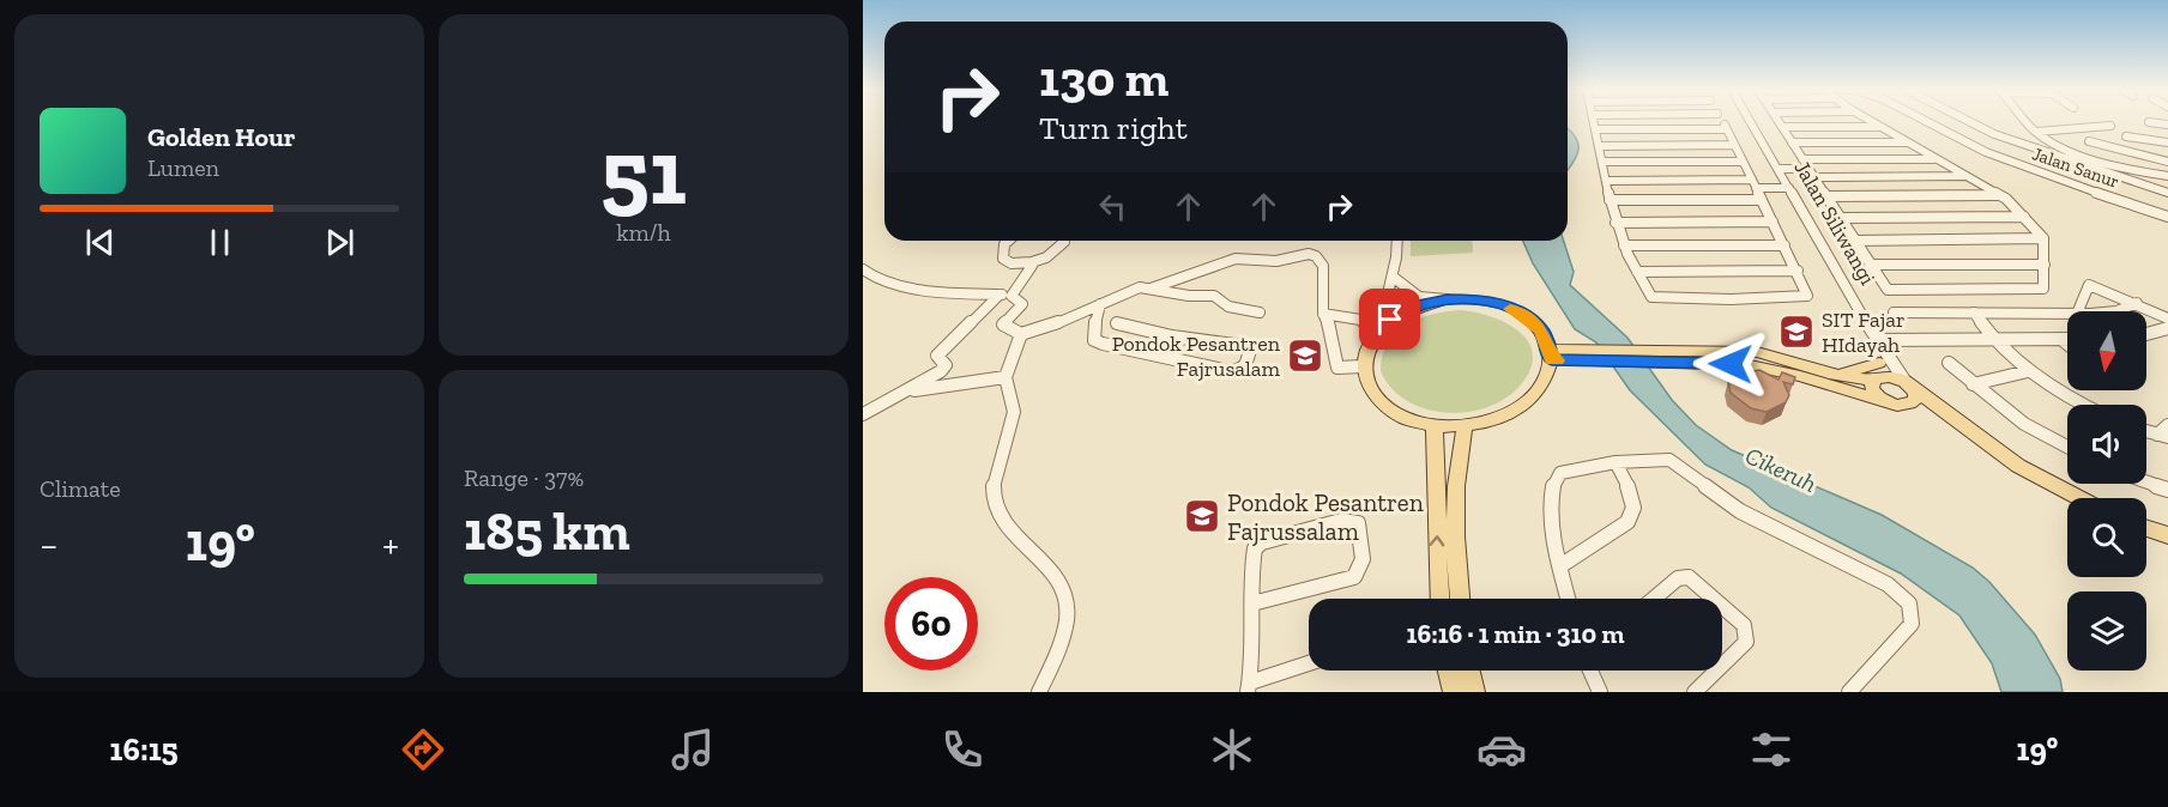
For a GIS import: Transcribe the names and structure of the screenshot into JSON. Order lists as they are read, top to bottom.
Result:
{
  "streets": {
    "street": ["Jalan Sanur", "Jalan Siliwangi"]
  },
  "water": ["Cikeruh"],
  "places": {
    "school or university": ["SIT Fajar HIdayah", "Pondok Pesantren Fajrusalam", "Pondok Pesantren Fajrussalam"]
  },
  "north": "bottom",
  "page": {
    "tile": [
      ["51", "km/h"],
      "Climate",
      ["Range · 37%", "185 km"]
    ],
    "turn": ["130 m", "Turn right"],
    "song": ["Golden Hour", "Lumen"],
    "heat": ["−", "19°", "+"],
    "limit": "60",
    "trip": "16:16 · 1 min · 310 m",
    "tabs": ["16:15", "19°"]
  }
}
